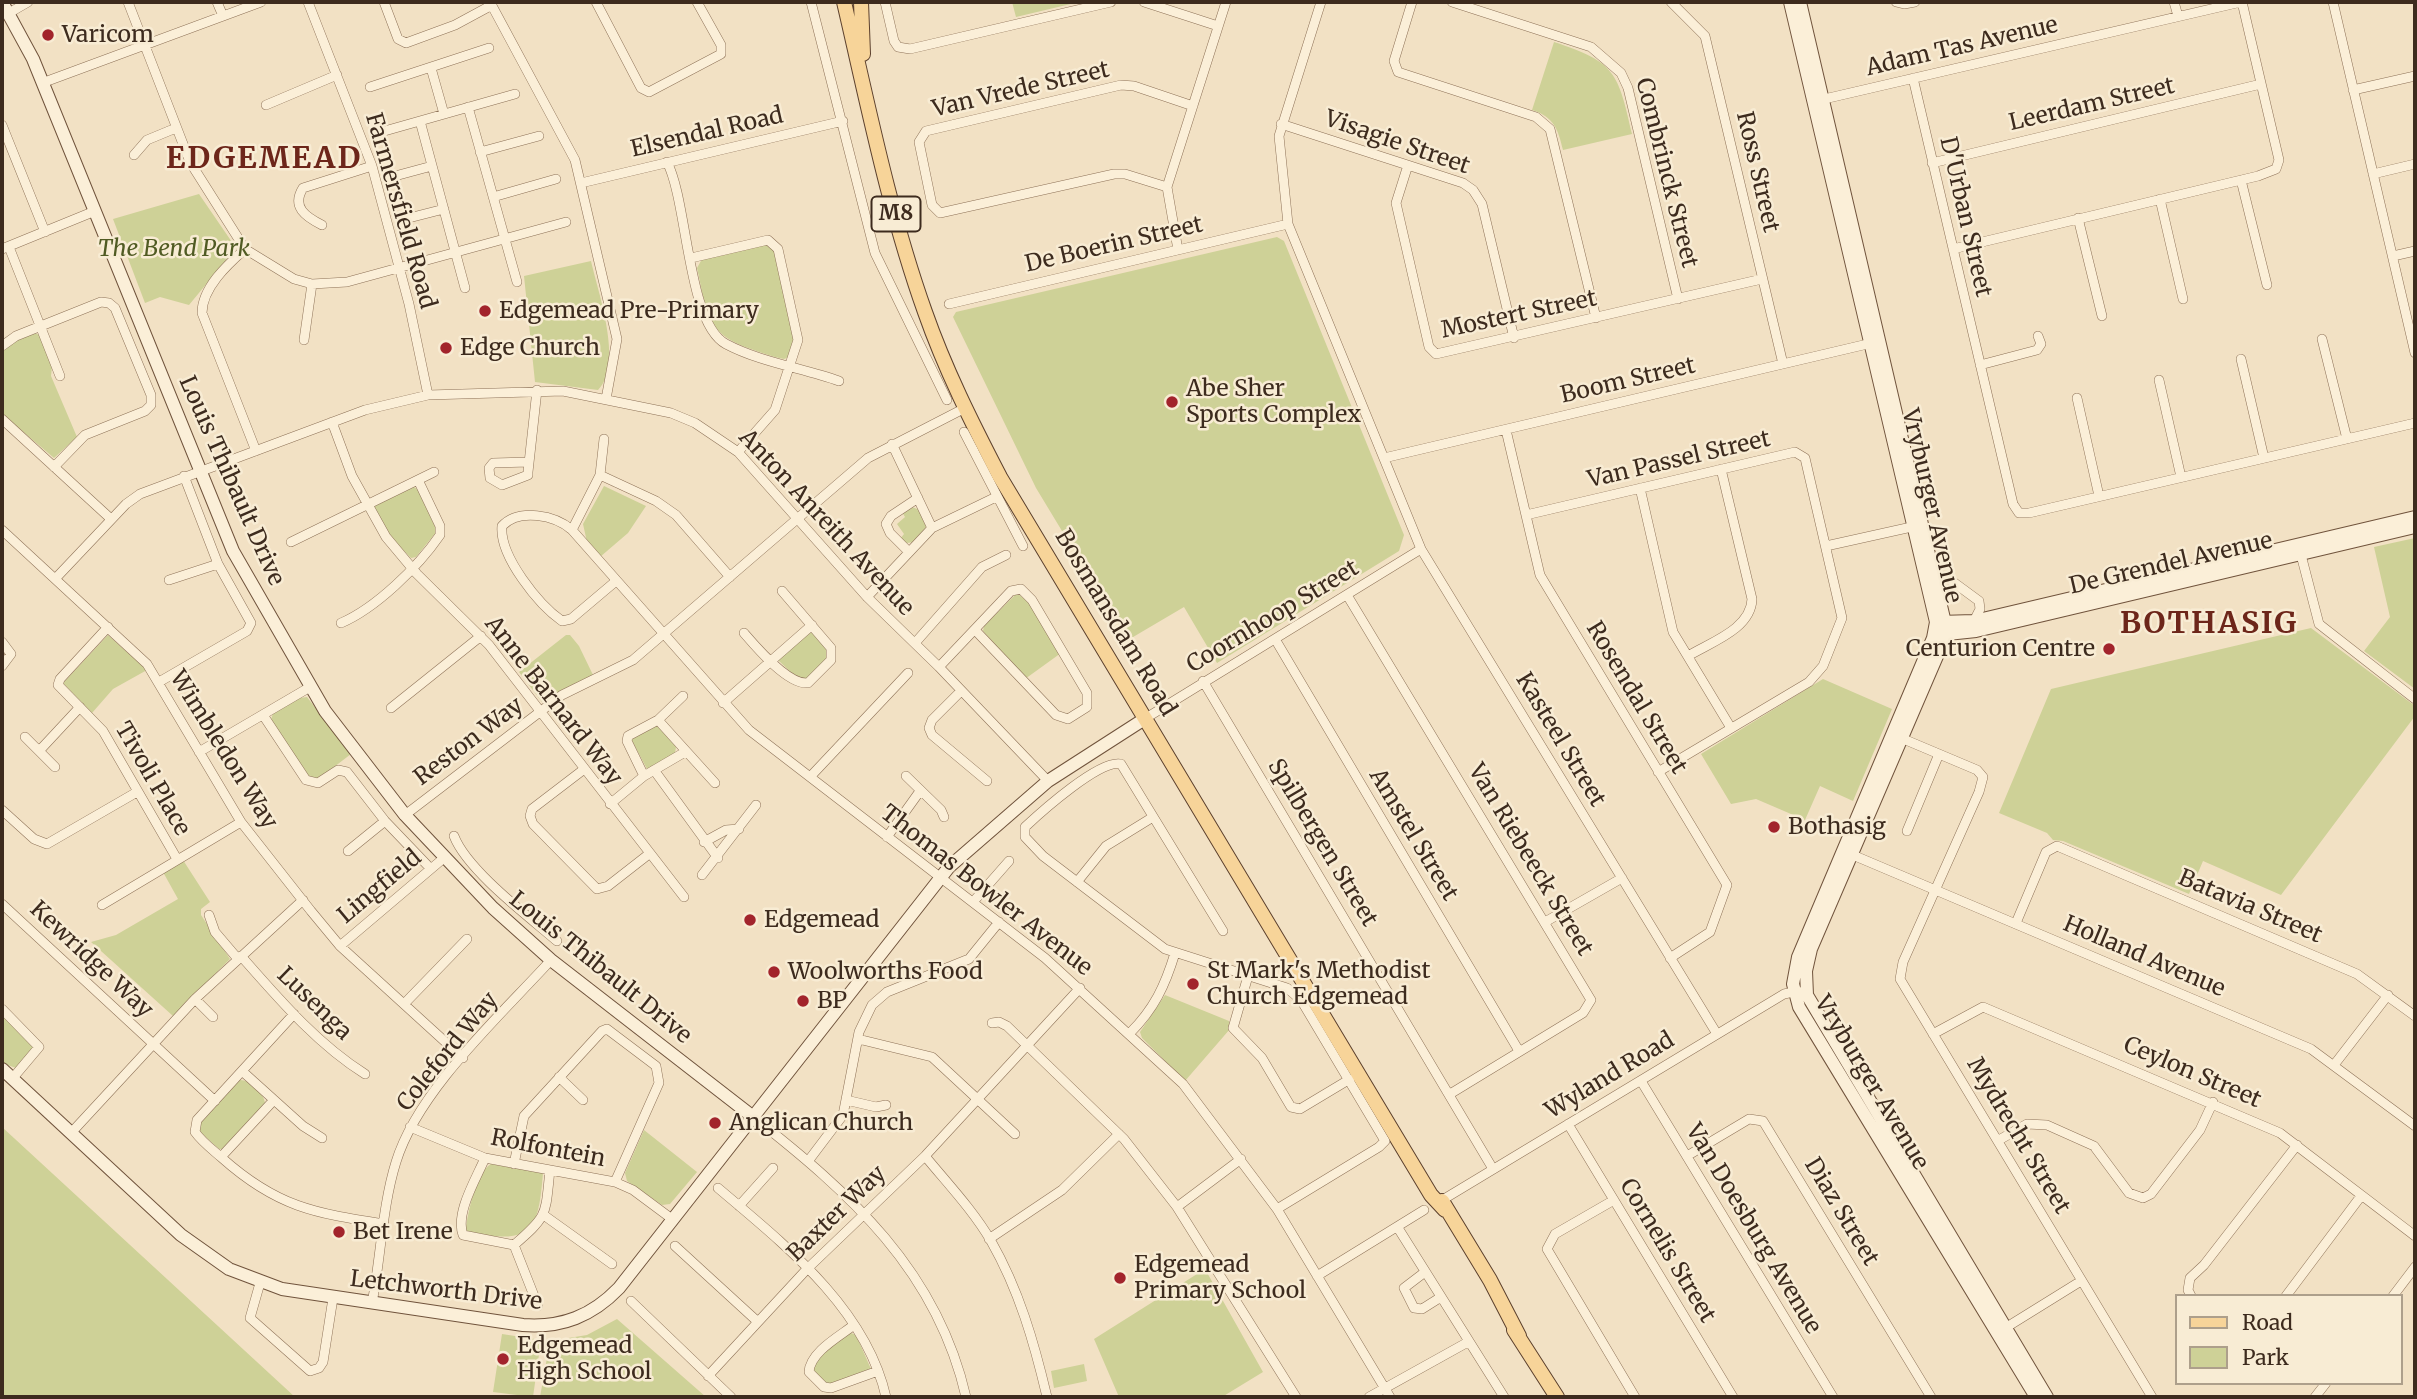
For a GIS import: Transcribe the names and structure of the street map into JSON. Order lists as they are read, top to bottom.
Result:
{
  "streets": {
    "main road": ["M8", "Bosmansdam Road"],
    "street": [
      "Adam Tas Avenue",
      "Van Vrede Street",
      "Leerdam Street",
      "Elsendal Road",
      "Visagie Street",
      "Ross Street",
      "Combrinck Street",
      "Farmersfield Road",
      "D'Urban Street",
      "De Boerin Street",
      "Mostert Street",
      "Boom Street",
      "Van Passel Street",
      "Louis Thibault Drive",
      "Vryburger Avenue",
      "Anton Anreith Avenue",
      "De Grendel Avenue",
      "Coornhoop Street",
      "Rosendal Street",
      "Anne Barnard Way",
      "Kasteel Street",
      "Reston Way",
      "Wimbledon Way",
      "Tivoli Place",
      "Amstel Street",
      "Spilbergen Street",
      "Van Riebeeck Street",
      "Lingfield",
      "Thomas Bowler Avenue",
      "Batavia Street",
      "Holland Avenue",
      "Kewridge Way",
      "Lusenga",
      "Coleford Way",
      "Ceylon Street",
      "Wyland Road",
      "Mydrecht Street",
      "Rolfontein",
      "Diaz Street",
      "Baxter Way",
      "Van Doesburg Avenue",
      "Cornelis Street",
      "Letchworth Drive"
    ]
  },
  "crossings": [
    ["Adam Tas Avenue", "D'Urban Street"],
    ["Adam Tas Avenue", "Vryburger Avenue"],
    ["Leerdam Street", "D'Urban Street"],
    ["Visagie Street", "Mostert Street"],
    ["Visagie Street", "Kasteel Street"],
    ["Ross Street", "Mostert Street"],
    ["Ross Street", "Boom Street"],
    ["Combrinck Street", "Mostert Street"],
    ["Farmersfield Road", "Anton Anreith Avenue"],
    ["De Boerin Street", "Kasteel Street"],
    ["Boom Street", "Vryburger Avenue"],
    ["Boom Street", "Rosendal Street"],
    ["Boom Street", "Kasteel Street"],
    ["Van Passel Street", "Rosendal Street"],
    ["Louis Thibault Drive", "Anton Anreith Avenue"],
    ["Louis Thibault Drive", "Reston Way"],
    ["Louis Thibault Drive", "Lingfield"],
    ["Louis Thibault Drive", "Coleford Way"],
    ["Louis Thibault Drive", "Baxter Way"],
    ["Louis Thibault Drive", "Letchworth Drive"],
    ["Vryburger Avenue", "De Grendel Avenue"],
    ["Vryburger Avenue", "Holland Avenue"],
    ["Vryburger Avenue", "Wyland Road"],
    ["Anton Anreith Avenue", "Anne Barnard Way"],
    ["Anton Anreith Avenue", "Reston Way"],
    ["Anton Anreith Avenue", "Wimbledon Way"],
    ["Anton Anreith Avenue", "Letchworth Drive"],
    ["Coornhoop Street", "Bosmansdam Road"],
    ["Coornhoop Street", "Kasteel Street"],
    ["Coornhoop Street", "Amstel Street"],
    ["Coornhoop Street", "Spilbergen Street"],
    ["Coornhoop Street", "Van Riebeeck Street"],
    ["Coornhoop Street", "Letchworth Drive"],
    ["Bosmansdam Road", "Reston Way"],
    ["Bosmansdam Road", "Wyland Road"],
    ["Bosmansdam Road", "Letchworth Drive"],
    ["Rosendal Street", "Kasteel Street"],
    ["Anne Barnard Way", "Reston Way"],
    ["Kasteel Street", "Wyland Road"],
    ["Reston Way", "Thomas Bowler Avenue"],
    ["Wimbledon Way", "Tivoli Place"],
    ["Wimbledon Way", "Lingfield"],
    ["Wimbledon Way", "Coleford Way"],
    ["Amstel Street", "Van Riebeeck Street"],
    ["Spilbergen Street", "Van Riebeeck Street"],
    ["Spilbergen Street", "Wyland Road"],
    ["Thomas Bowler Avenue", "Wyland Road"],
    ["Thomas Bowler Avenue", "Baxter Way"],
    ["Thomas Bowler Avenue", "Letchworth Drive"],
    ["Batavia Street", "Holland Avenue"],
    ["Holland Avenue", "Mydrecht Street"],
    ["Coleford Way", "Rolfontein"],
    ["Coleford Way", "Letchworth Drive"],
    ["Ceylon Street", "Mydrecht Street"],
    ["Wyland Road", "Van Doesburg Avenue"],
    ["Wyland Road", "Cornelis Street"],
    ["Rolfontein", "Letchworth Drive"],
    ["Diaz Street", "Van Doesburg Avenue"]
  ],
  "districts": ["EDGEMEAD", "BOTHASIG"],
  "parks": ["The Bend Park"],
  "places": [
    "Varicom",
    "Edgemead Pre-Primary",
    "Edge Church",
    "Abe Sher Sports Complex",
    "Centurion Centre",
    "Bothasig",
    "Edgemead",
    "Woolworths Food",
    "St Mark's Methodist Church Edgemead",
    "BP",
    "Anglican Church",
    "Bet Irene",
    "Edgemead Primary School",
    "Edgemead High School"
  ],
  "legend": ["Road", "Park"]
}
